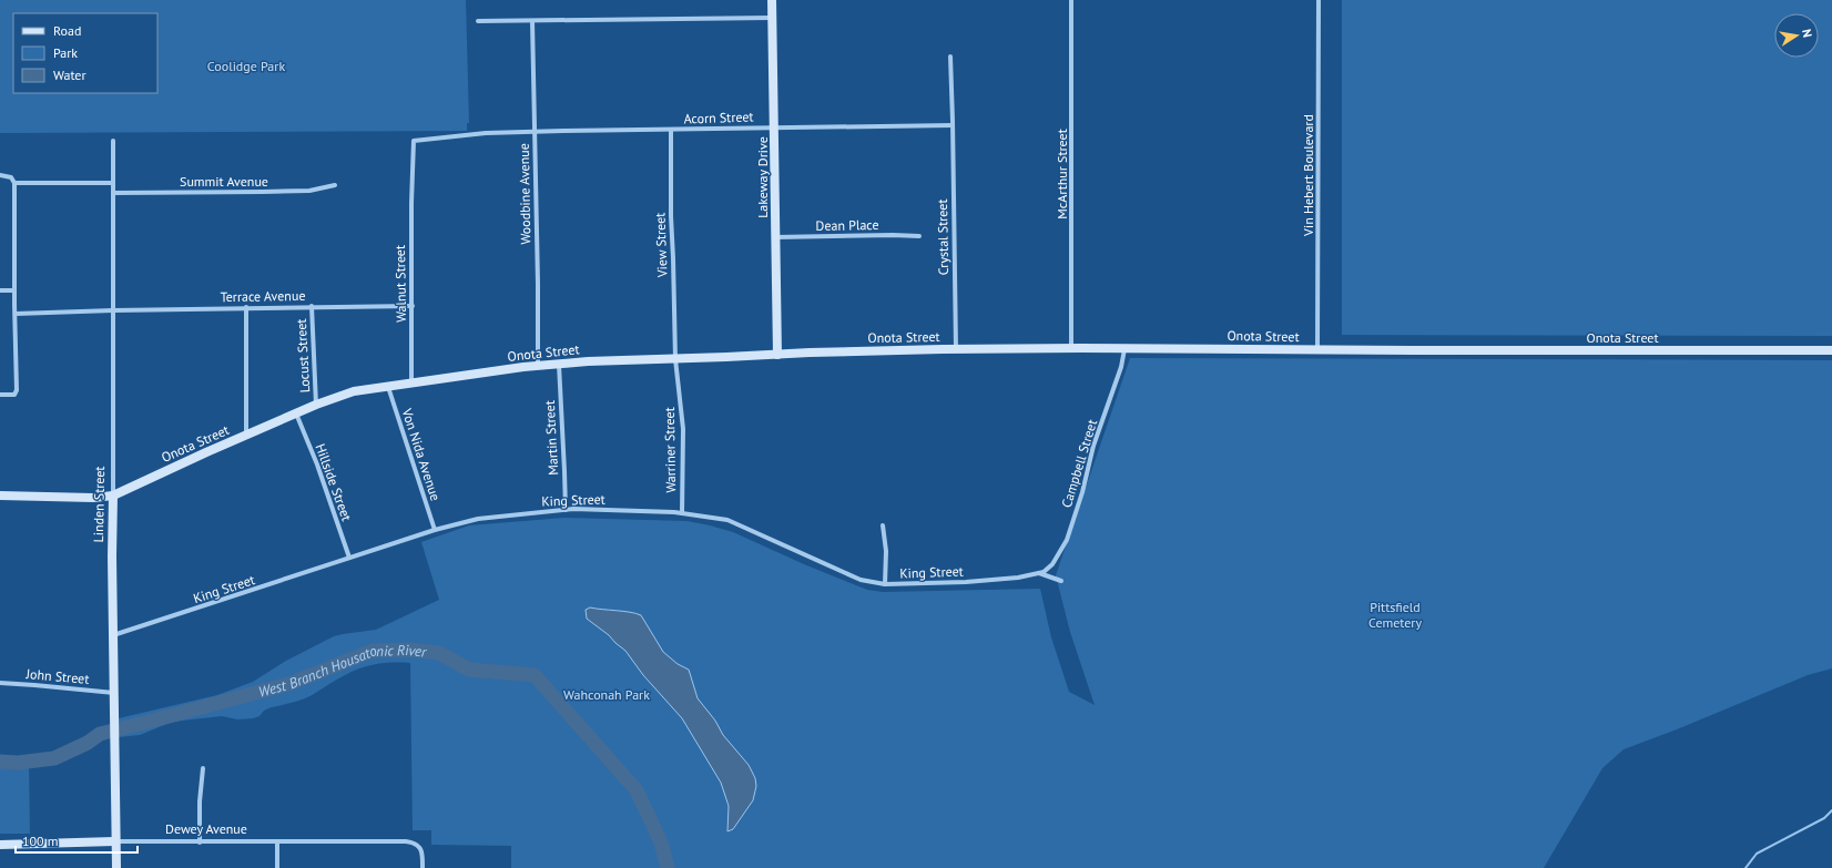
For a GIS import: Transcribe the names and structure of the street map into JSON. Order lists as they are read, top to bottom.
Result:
{
  "streets": {
    "street": [
      "Acorn Street",
      "McArthur Street",
      "Vin Hebert Boulevard",
      "Lakeway Drive",
      "Summit Avenue",
      "Woodbine Avenue",
      "Dean Place",
      "Crystal Street",
      "View Street",
      "Walnut Street",
      "Terrace Avenue",
      "Onota Street",
      "Locust Street",
      "Martin Street",
      "Warriner Street",
      "Von Nida Avenue",
      "Campbell Street",
      "Hillside Street",
      "King Street",
      "Linden Street",
      "John Street",
      "Dewey Avenue"
    ]
  },
  "crossings": [
    ["Acorn Street", "Lakeway Drive"],
    ["Acorn Street", "Woodbine Avenue"],
    ["Acorn Street", "Crystal Street"],
    ["Acorn Street", "View Street"],
    ["Acorn Street", "Walnut Street"],
    ["McArthur Street", "Onota Street"],
    ["Vin Hebert Boulevard", "Onota Street"],
    ["Lakeway Drive", "Dean Place"],
    ["Lakeway Drive", "Onota Street"],
    ["Summit Avenue", "Linden Street"],
    ["Woodbine Avenue", "Onota Street"],
    ["Crystal Street", "Onota Street"],
    ["View Street", "Onota Street"],
    ["View Street", "Warriner Street"],
    ["Walnut Street", "Terrace Avenue"],
    ["Walnut Street", "Onota Street"],
    ["Terrace Avenue", "Locust Street"],
    ["Terrace Avenue", "Linden Street"],
    ["Onota Street", "Locust Street"],
    ["Onota Street", "Martin Street"],
    ["Onota Street", "Warriner Street"],
    ["Onota Street", "Von Nida Avenue"],
    ["Onota Street", "Campbell Street"],
    ["Onota Street", "Hillside Street"],
    ["Onota Street", "Linden Street"],
    ["Martin Street", "King Street"],
    ["Warriner Street", "King Street"],
    ["Von Nida Avenue", "King Street"],
    ["Campbell Street", "King Street"],
    ["Hillside Street", "King Street"],
    ["King Street", "Linden Street"],
    ["Linden Street", "John Street"],
    ["Linden Street", "Dewey Avenue"]
  ],
  "water": ["West Branch Housatonic River"],
  "parks": ["Coolidge Park", "Pittsfield Cemetery", "Wahconah Park"],
  "legend": ["Road", "Park", "Water"],
  "scale_bar": "100 m",
  "north": "right"
}
